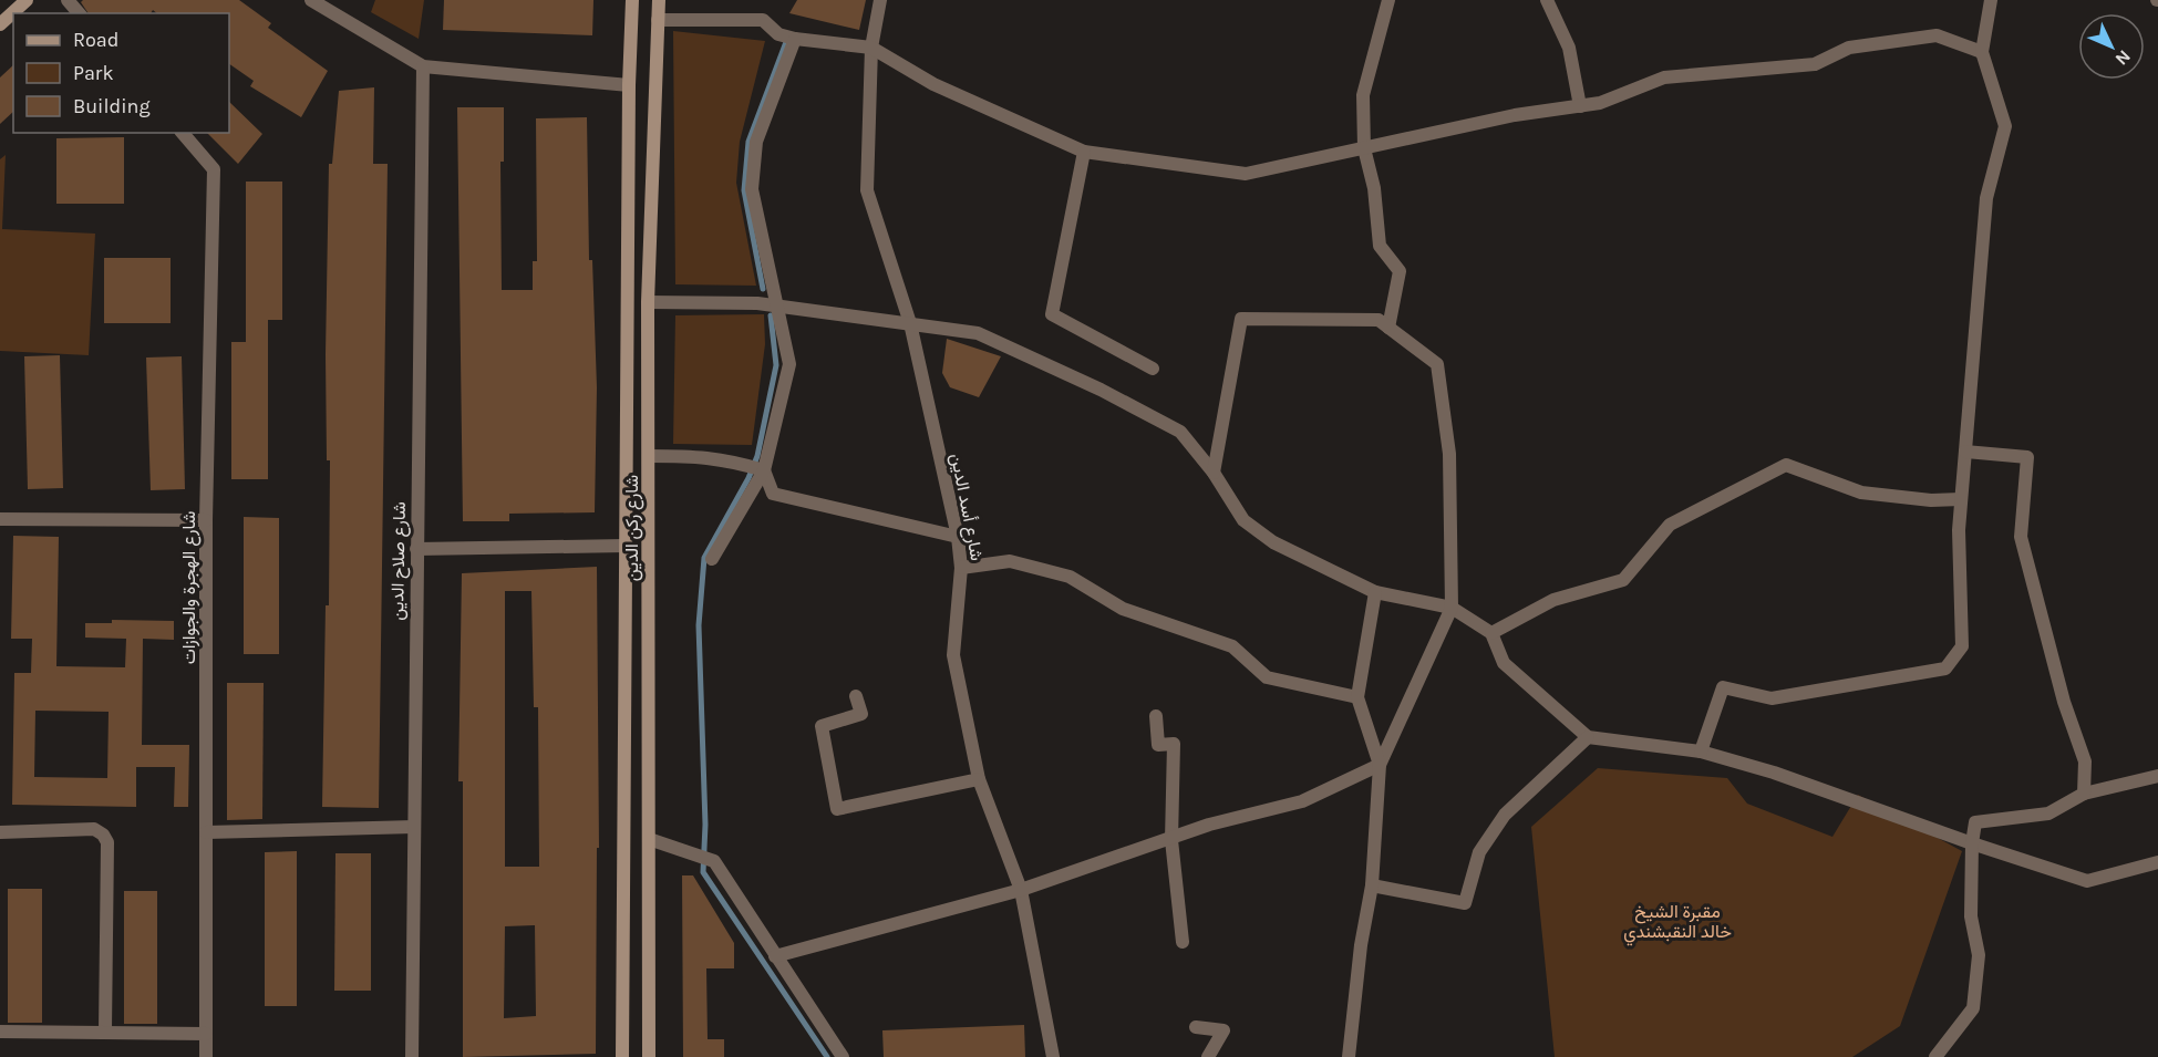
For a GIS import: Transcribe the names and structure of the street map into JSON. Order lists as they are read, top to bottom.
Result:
{
  "streets": {
    "main road": ["شارع ركن الدين"],
    "street": ["شارع أسد الدين", "شارع صلاح الدين", "شارع الهجرة والجوازات"]
  },
  "parks": ["مقبرة الشيخ خالد النقبشندي"],
  "legend": ["Road", "Park", "Building"],
  "north": "bottom right"
}
